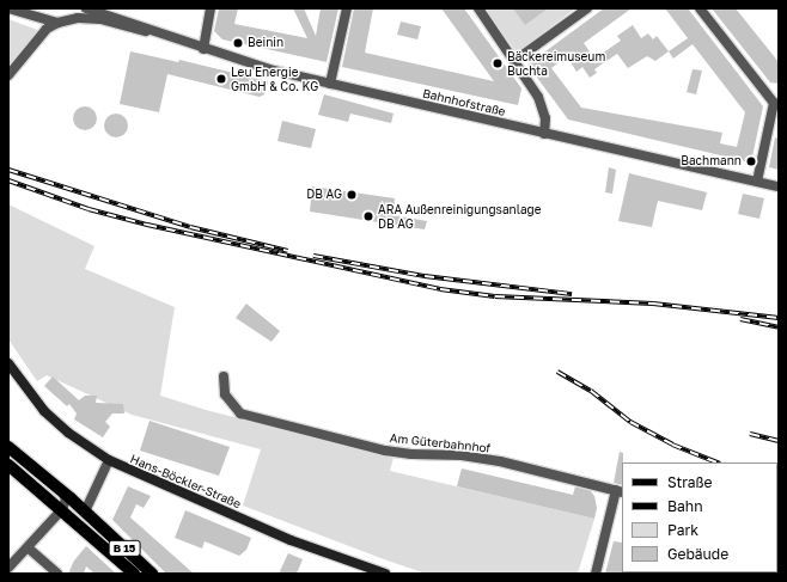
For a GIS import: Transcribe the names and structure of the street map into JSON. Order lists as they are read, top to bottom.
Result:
{
  "streets": {
    "main road": ["Hans-Böckler-Straße", "B 15"],
    "street": ["Bahnhofstraße", "Am Güterbahnhof"]
  },
  "places": [
    "Beinin",
    "Bäckereimuseum Buchta",
    "Leu Energie GmbH & Co. KG",
    "Bachmann",
    "DB AG",
    "ARA Außenreinigungsanlage DB AG"
  ],
  "legend": [
    "Straße",
    "Bahn",
    "Park",
    "Gebäude"
  ]
}
